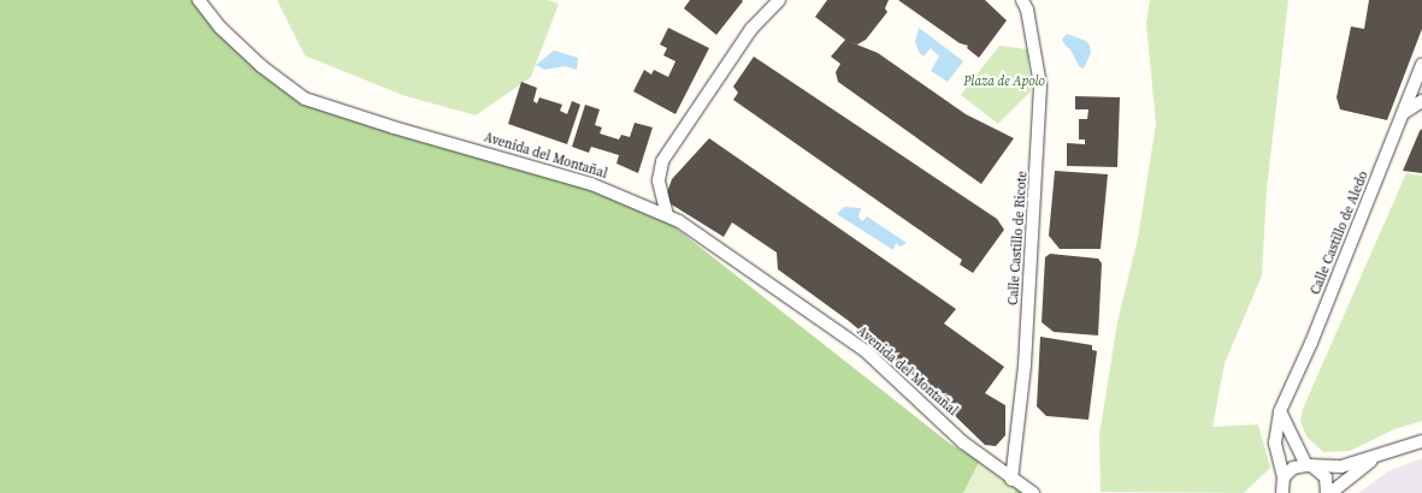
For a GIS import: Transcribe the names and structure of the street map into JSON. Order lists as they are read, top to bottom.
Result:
{
  "streets": {
    "street": ["Avenida del Montañal", "Calle Castillo de Aledo", "Calle Castillo de Ricote"]
  },
  "crossings": [
    ["Avenida del Montañal", "Calle Castillo de Ricote"]
  ],
  "parks": ["Plaza de Apolo"]
}
